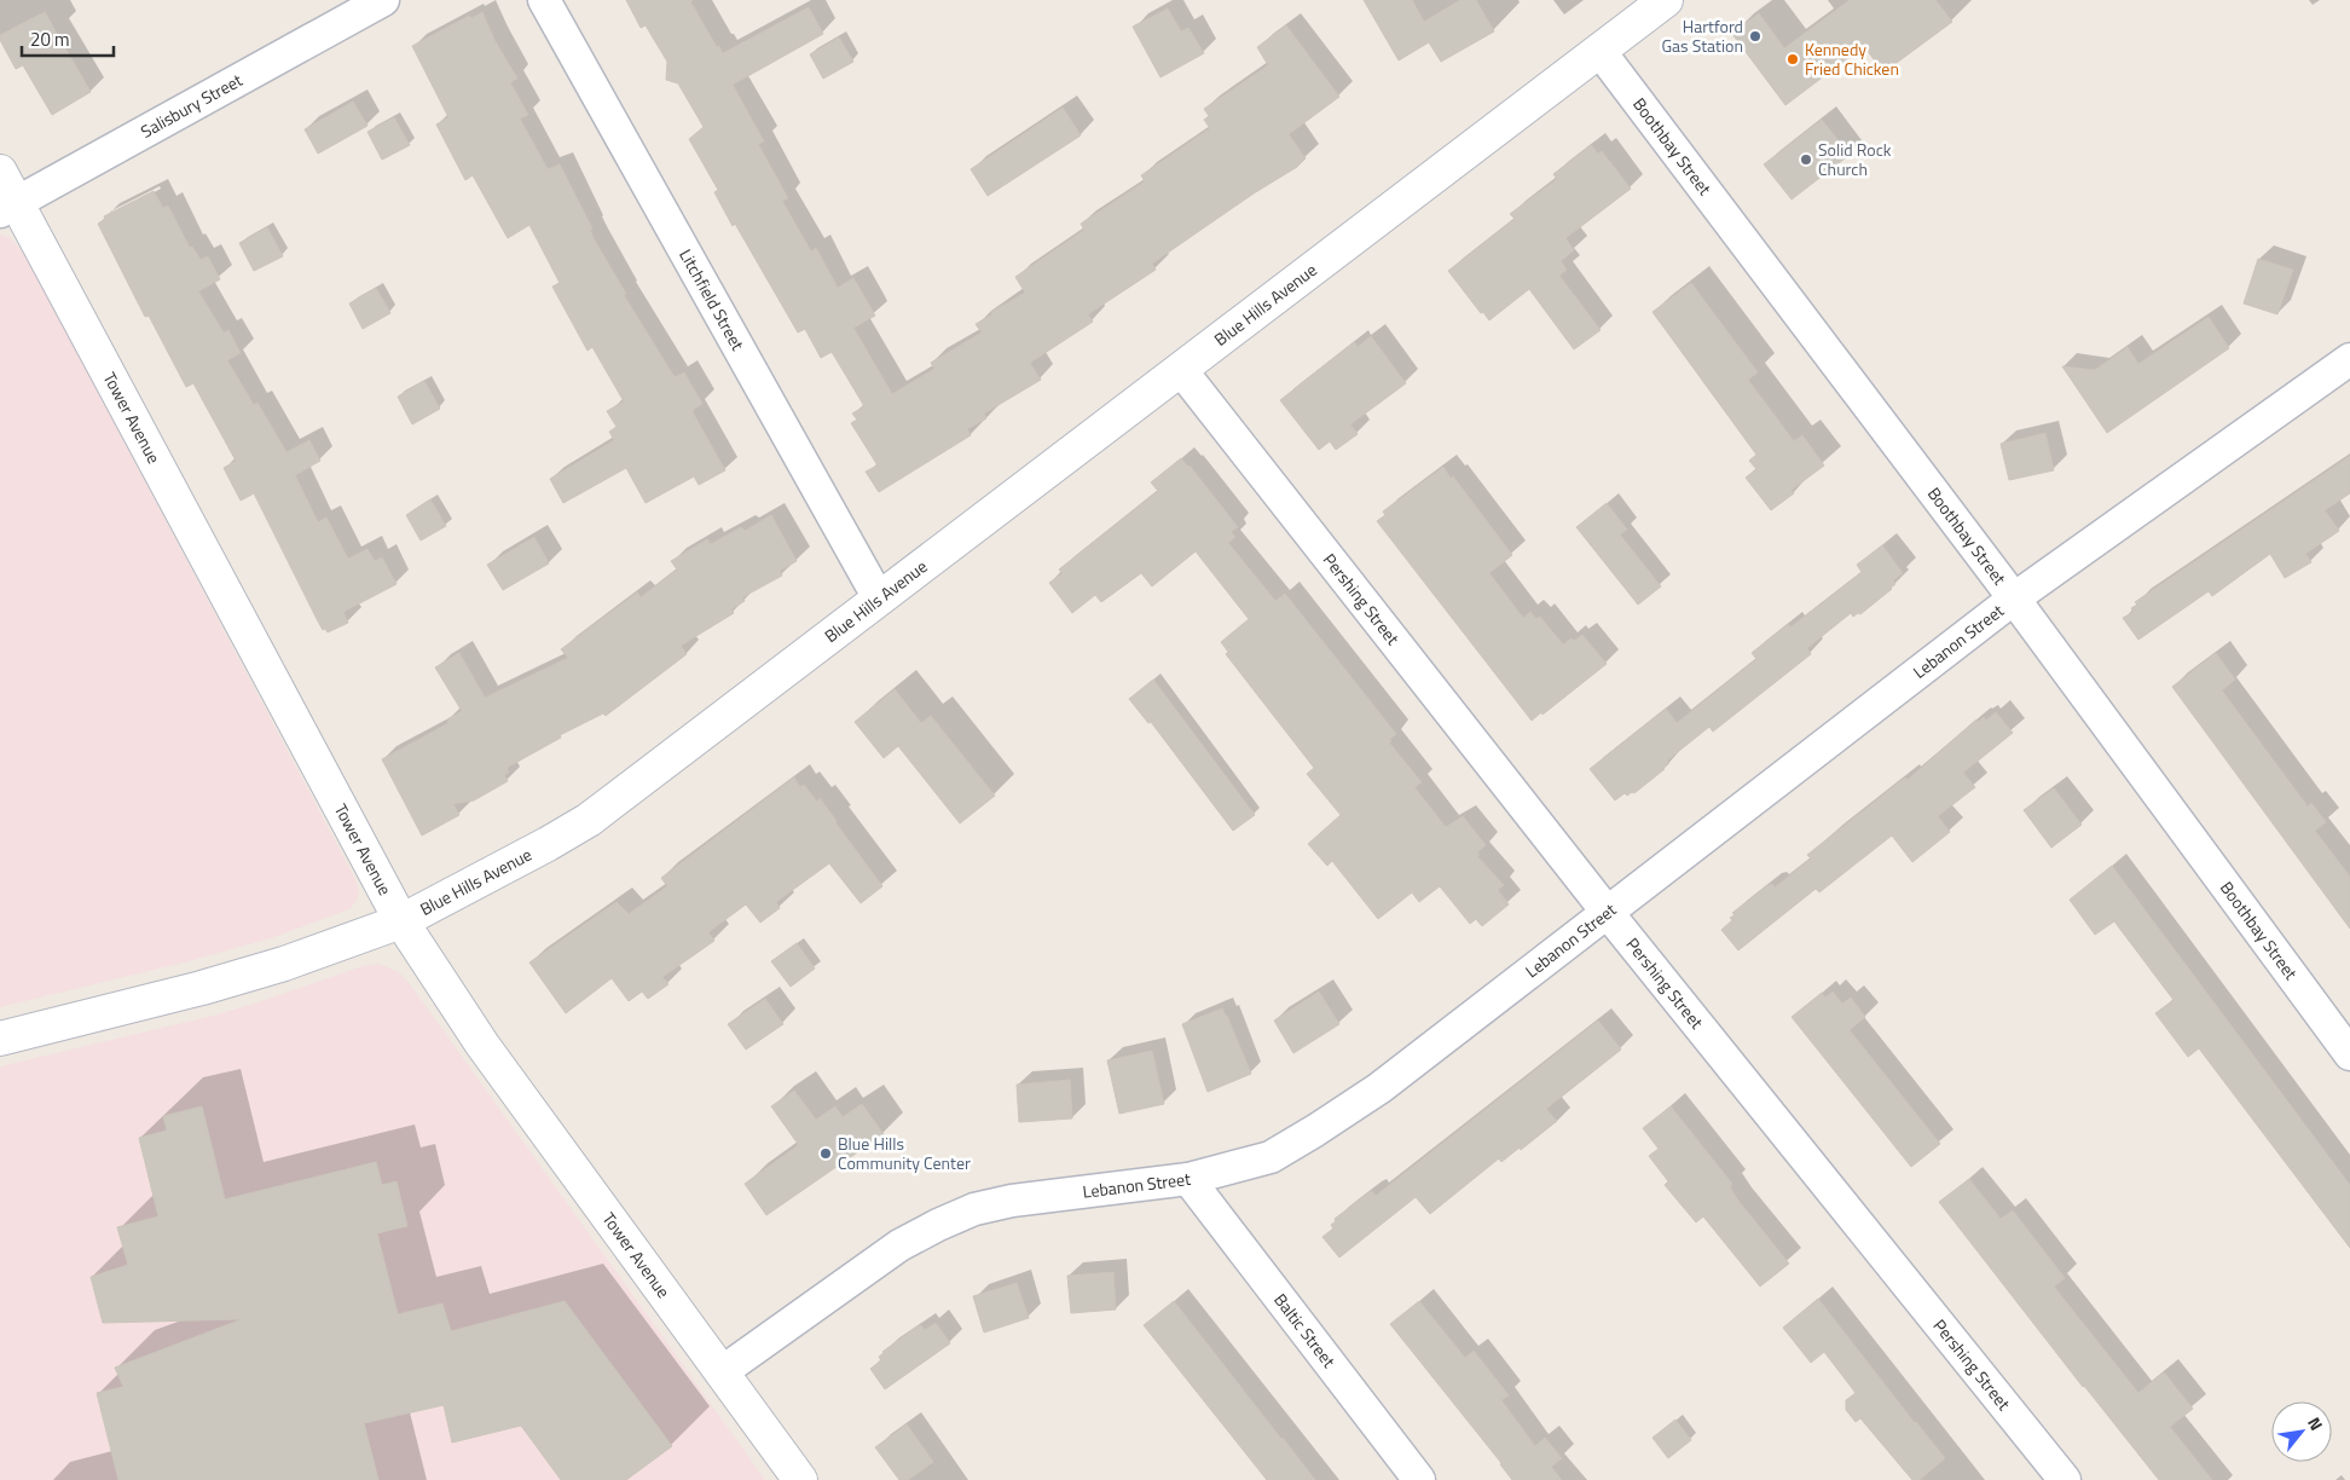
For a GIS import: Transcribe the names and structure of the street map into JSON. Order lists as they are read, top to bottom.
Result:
{
  "streets": {
    "main road": ["Blue Hills Avenue", "Tower Avenue"],
    "street": [
      "Salisbury Street",
      "Boothbay Street",
      "Litchfield Street",
      "Pershing Street",
      "Lebanon Street",
      "Baltic Street"
    ]
  },
  "crossings": [
    ["Salisbury Street", "Tower Avenue"],
    ["Boothbay Street", "Blue Hills Avenue"],
    ["Boothbay Street", "Lebanon Street"],
    ["Litchfield Street", "Blue Hills Avenue"],
    ["Blue Hills Avenue", "Tower Avenue"],
    ["Blue Hills Avenue", "Pershing Street"],
    ["Tower Avenue", "Lebanon Street"],
    ["Pershing Street", "Lebanon Street"],
    ["Lebanon Street", "Baltic Street"]
  ],
  "places": [
    "Hartford Gas Station",
    "Kennedy Fried Chicken",
    "Solid Rock Church",
    "Blue Hills Community Center"
  ],
  "scale_bar": "20 m",
  "north": "top right"
}
